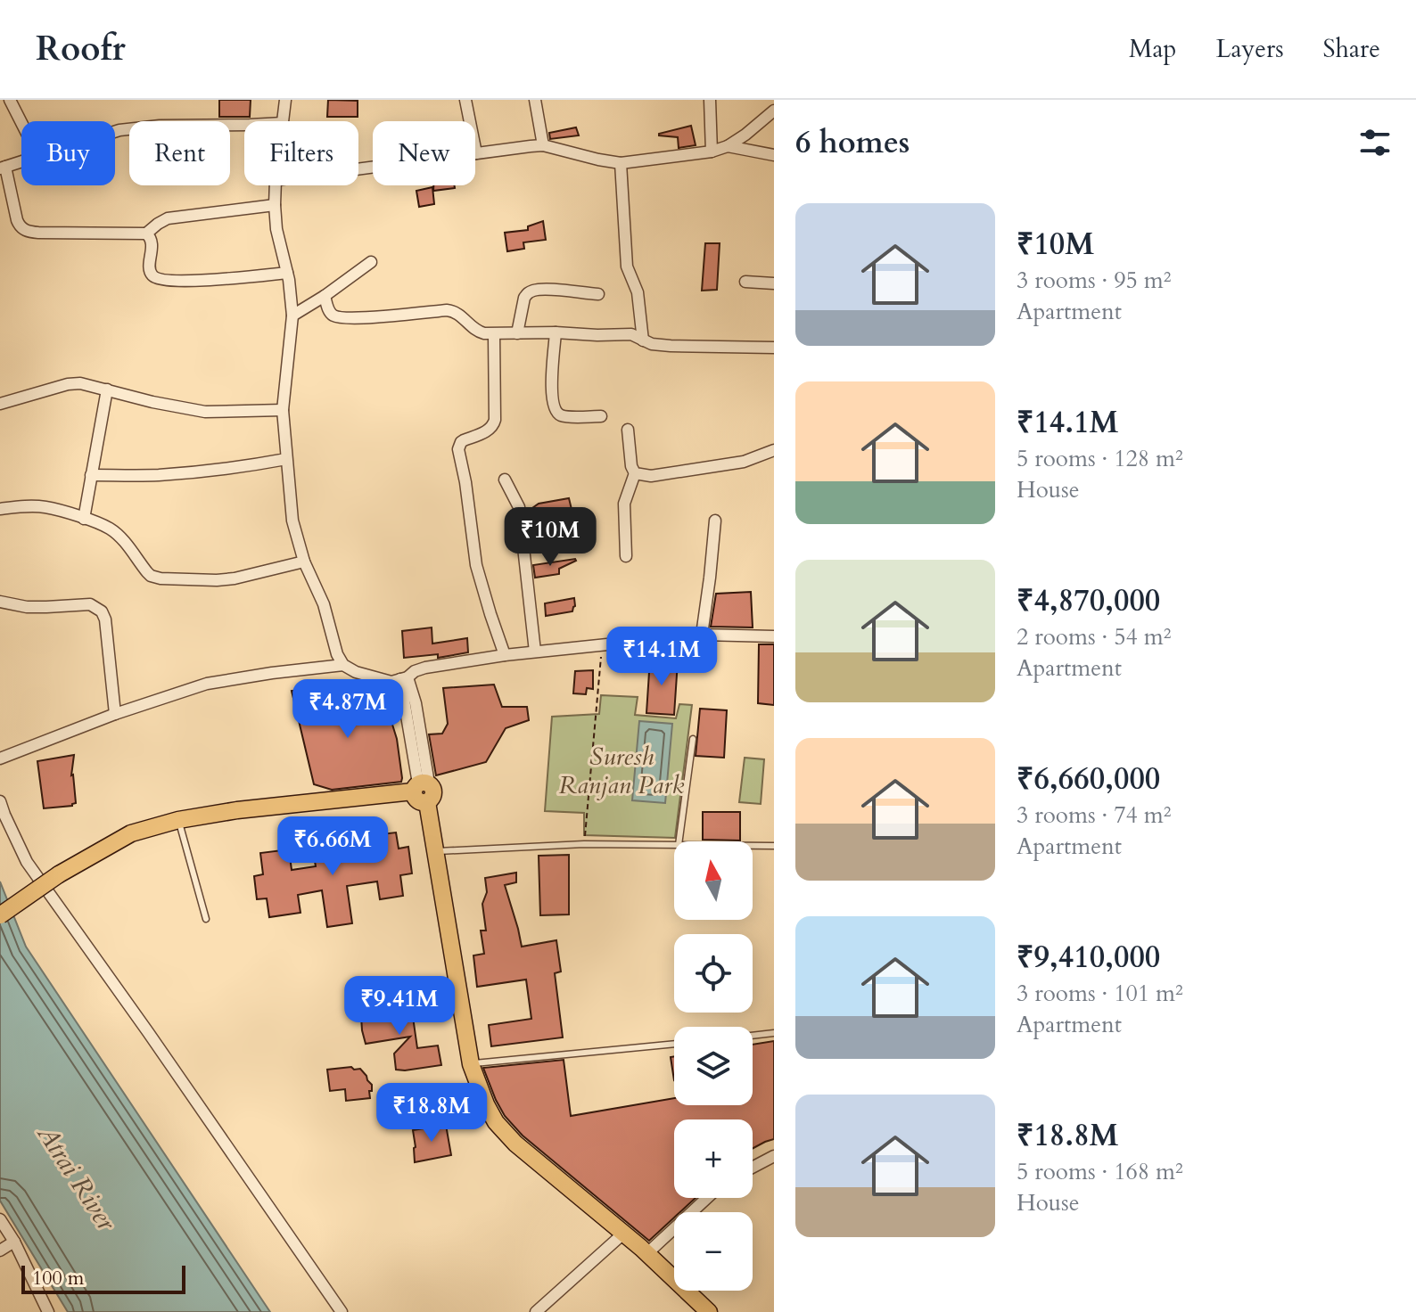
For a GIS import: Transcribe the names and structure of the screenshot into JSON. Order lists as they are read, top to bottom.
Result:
{
  "water": ["Atrai River"],
  "parks": ["Suresh Ranjan Park"],
  "scale_bar": "100 m",
  "north": "top",
  "page": {
    "header": "Roofr",
    "nav": ["Map", "Layers", "Share"],
    "heading": "6 homes",
    "chip": [
      "Buy",
      "Rent",
      "Filters",
      "New"
    ],
    "list": [
      {
        "name": "₹10M",
        "note": "3 rooms · 95 m² · Apartment"
      },
      {
        "name": "₹14.1M",
        "note": "5 rooms · 128 m² · House"
      },
      {
        "name": "₹4,870,000",
        "note": "2 rooms · 54 m² · Apartment"
      },
      {
        "name": "₹6,660,000",
        "note": "3 rooms · 74 m² · Apartment"
      },
      {
        "name": "₹9,410,000",
        "note": "3 rooms · 101 m² · Apartment"
      },
      {
        "name": "₹18.8M",
        "note": "5 rooms · 168 m² · House"
      }
    ],
    "price": [
      "₹10M",
      "₹14.1M",
      "₹4.87M",
      "₹6.66M",
      "₹9.41M",
      "₹18.8M"
    ],
    "map_buttons": ["+", "−"],
    "scale": "100 m"
  }
}
